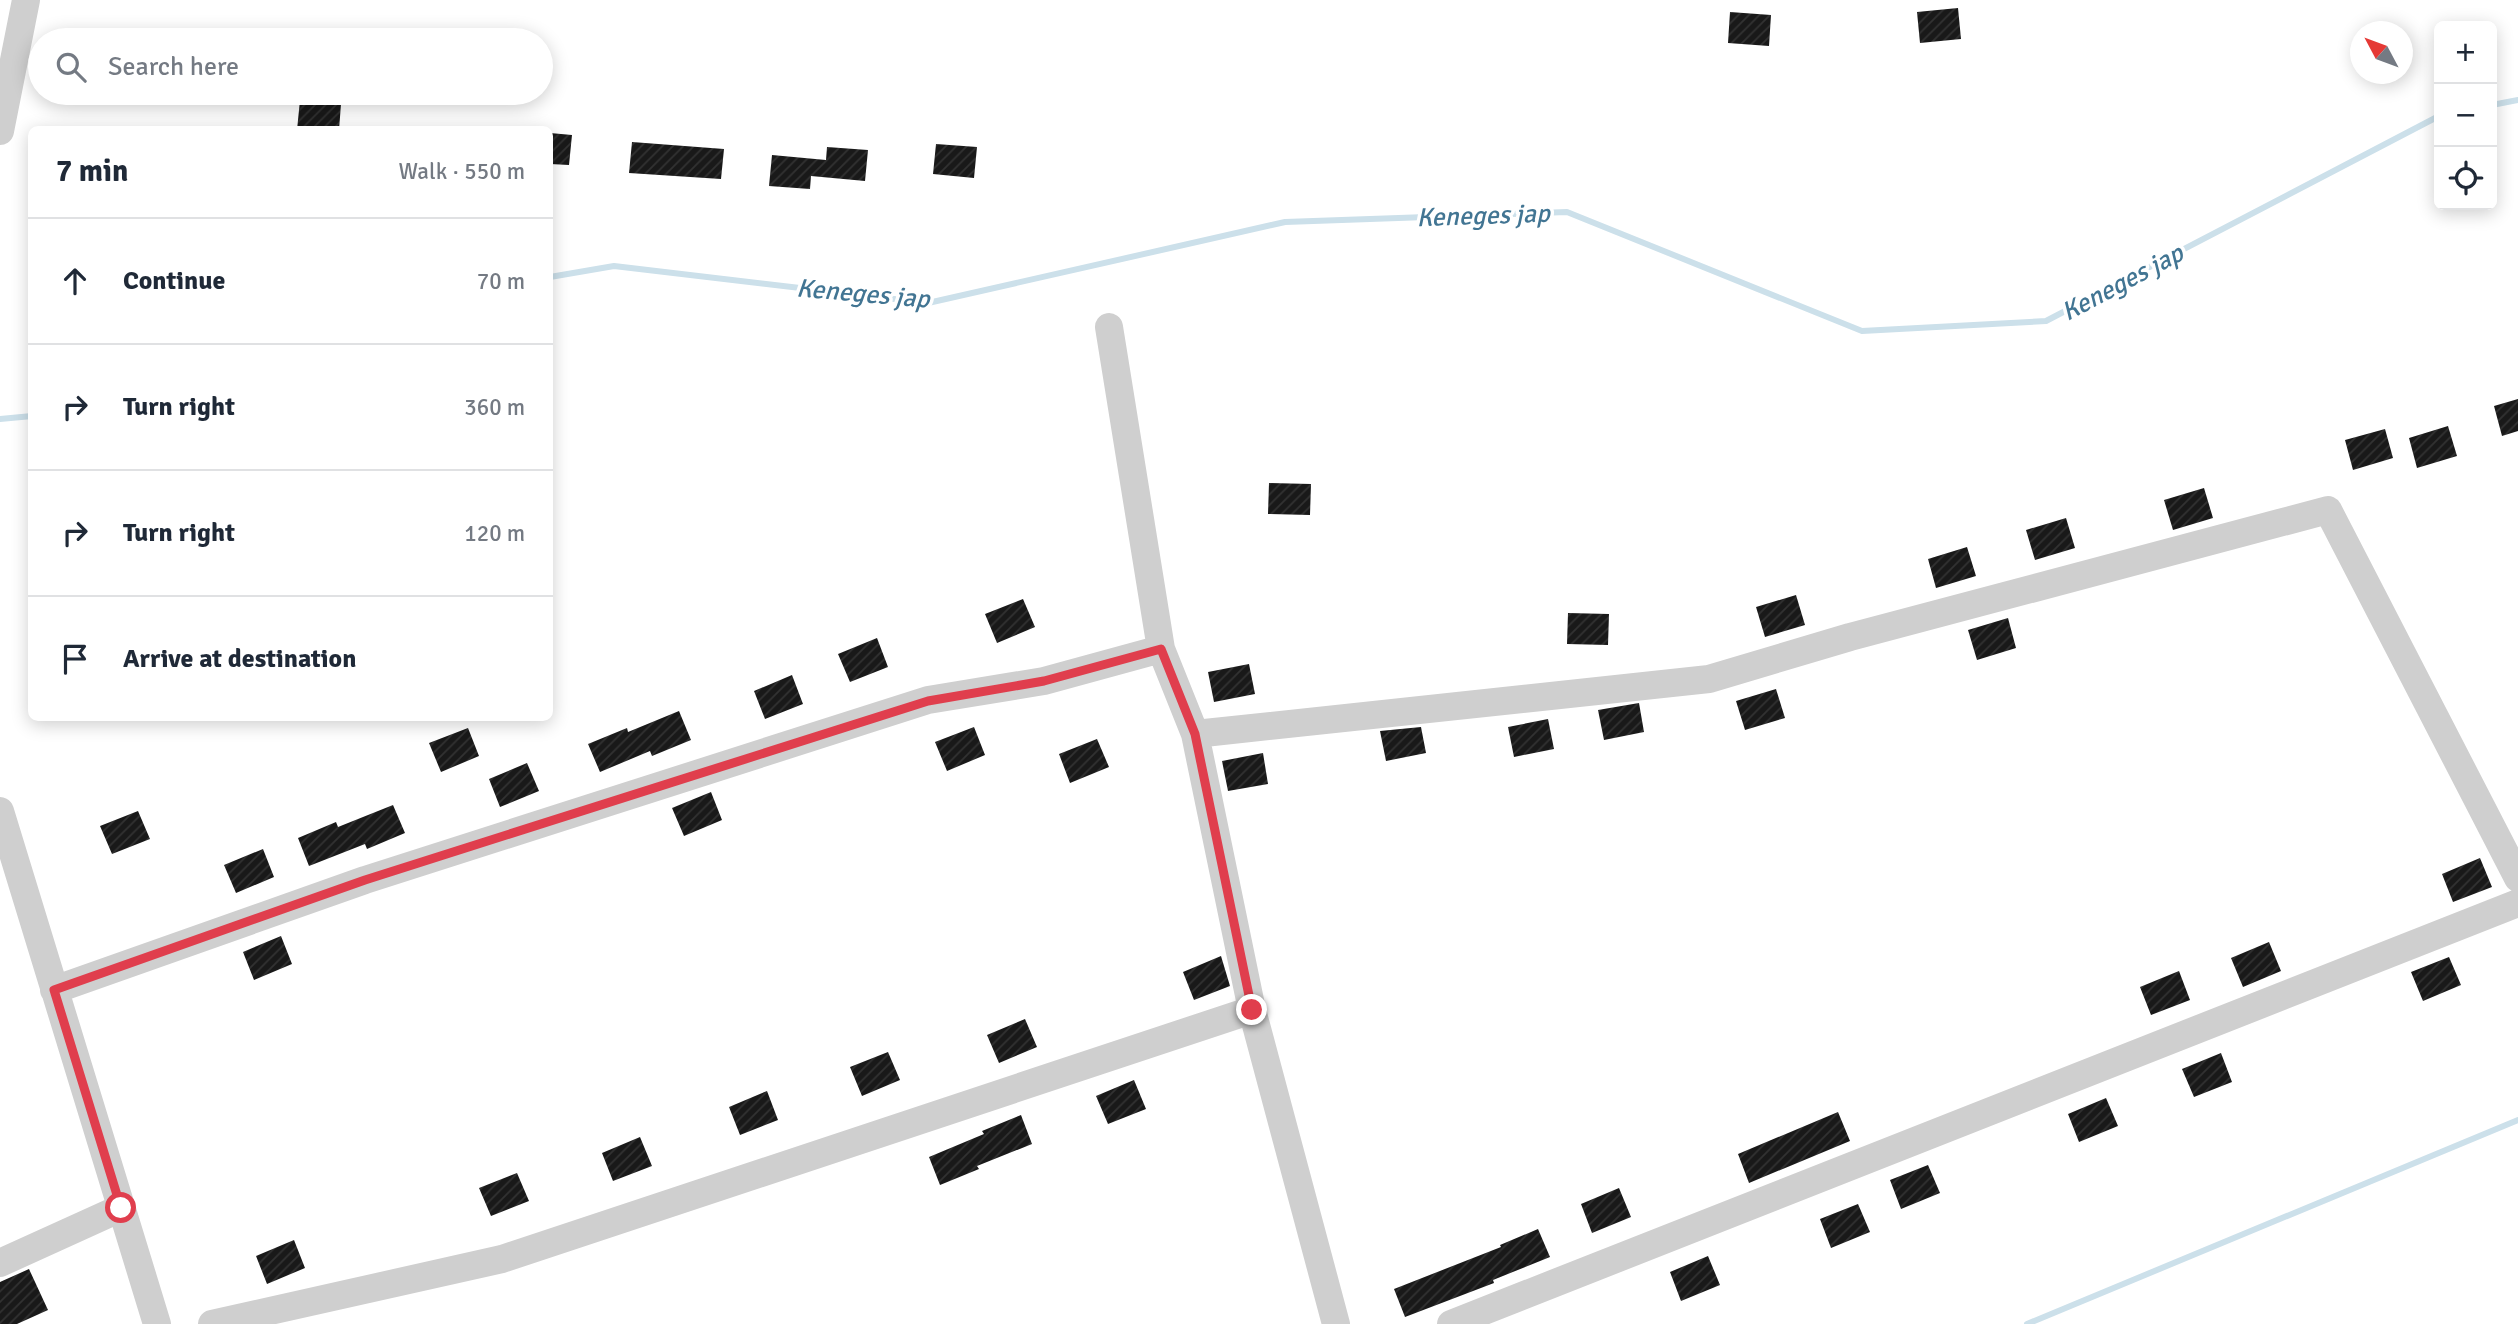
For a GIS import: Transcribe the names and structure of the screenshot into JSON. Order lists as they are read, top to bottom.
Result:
{
  "water": ["Keneges jap"],
  "north": "top left",
  "page": {
    "map_buttons": ["+", "−"],
    "search": "Search here",
    "heading": ["7 min", "Walk · 550 m"],
    "list": [
      ["Continue", "70 m"],
      ["Turn right", "360 m"],
      ["Turn right", "120 m"],
      "Arrive at destination"
    ]
  }
}
